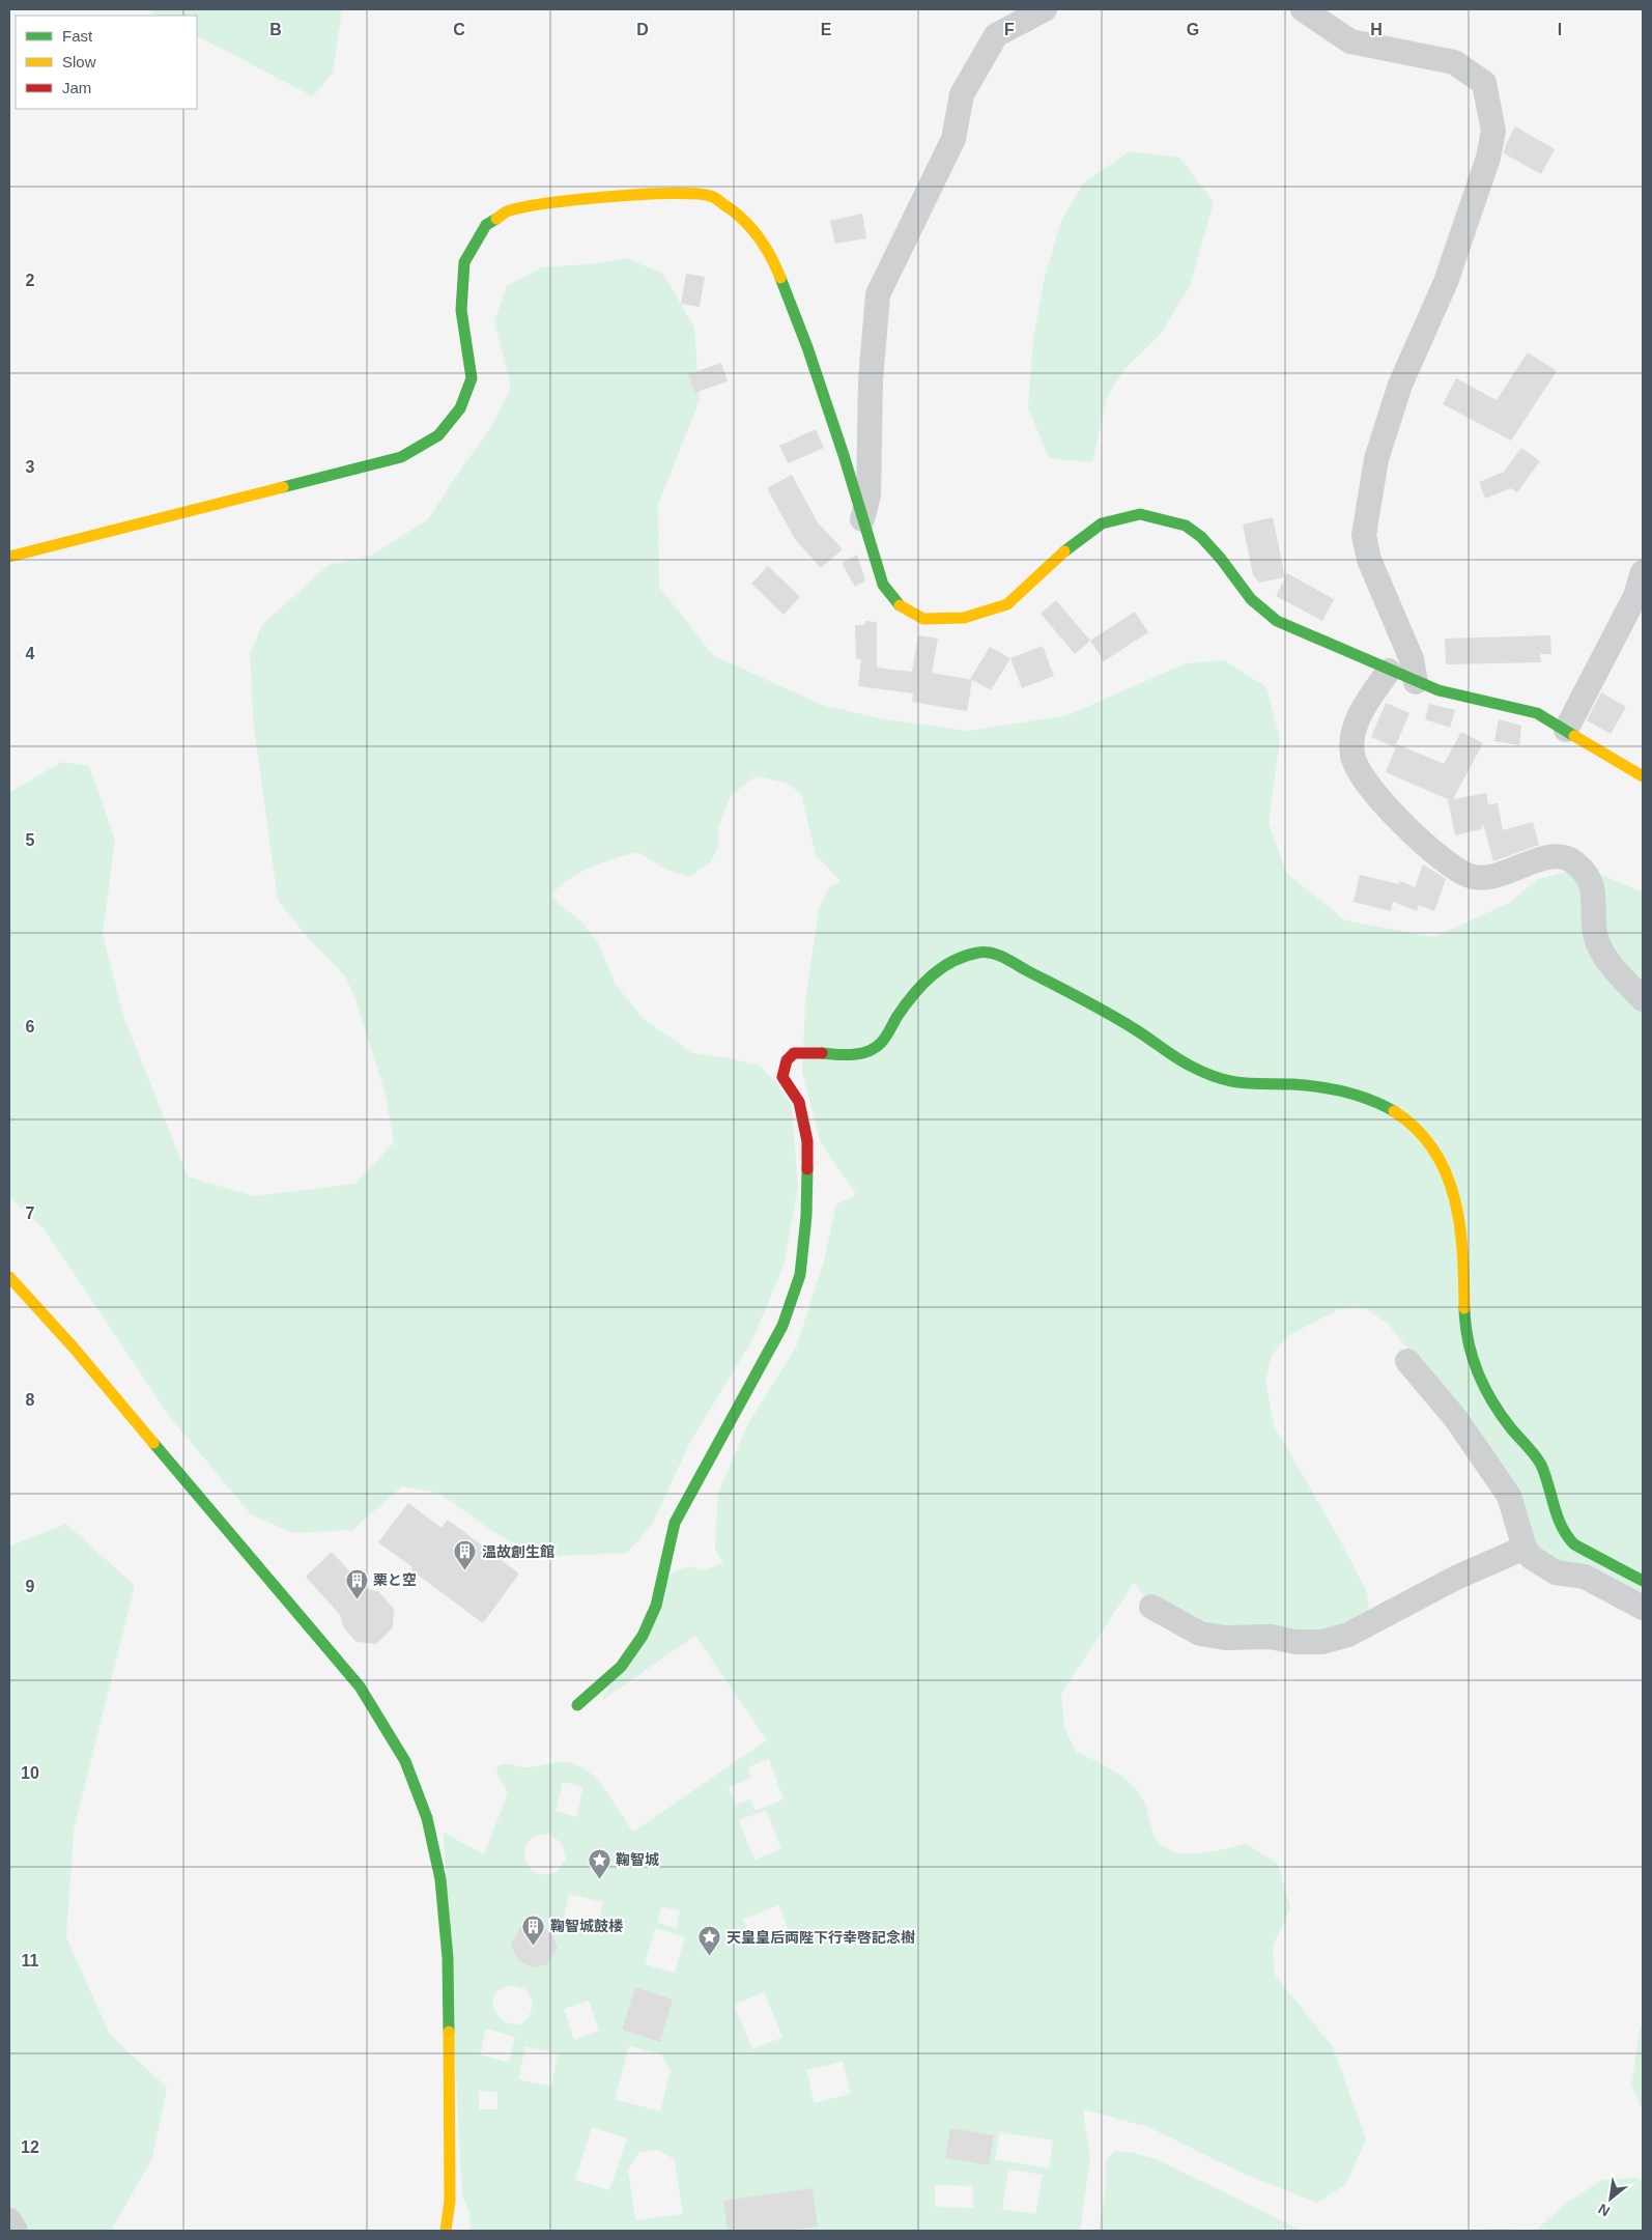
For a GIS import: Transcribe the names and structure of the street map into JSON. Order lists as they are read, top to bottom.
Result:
{
  "places": {
    "building": ["温故創生館", "栗と空", "鞠智城鼓楼"],
    "place": ["鞠智城", "天皇皇后両陛下行幸啓記念樹"]
  },
  "legend": ["Fast", "Slow", "Jam"],
  "north": "bottom left",
  "grid": {
    "columns": [
      "B",
      "C",
      "D",
      "E",
      "F",
      "G",
      "H",
      "I"
    ],
    "rows": [
      "2",
      "3",
      "4",
      "5",
      "6",
      "7",
      "8",
      "9",
      "10",
      "11",
      "12"
    ]
  }
}
